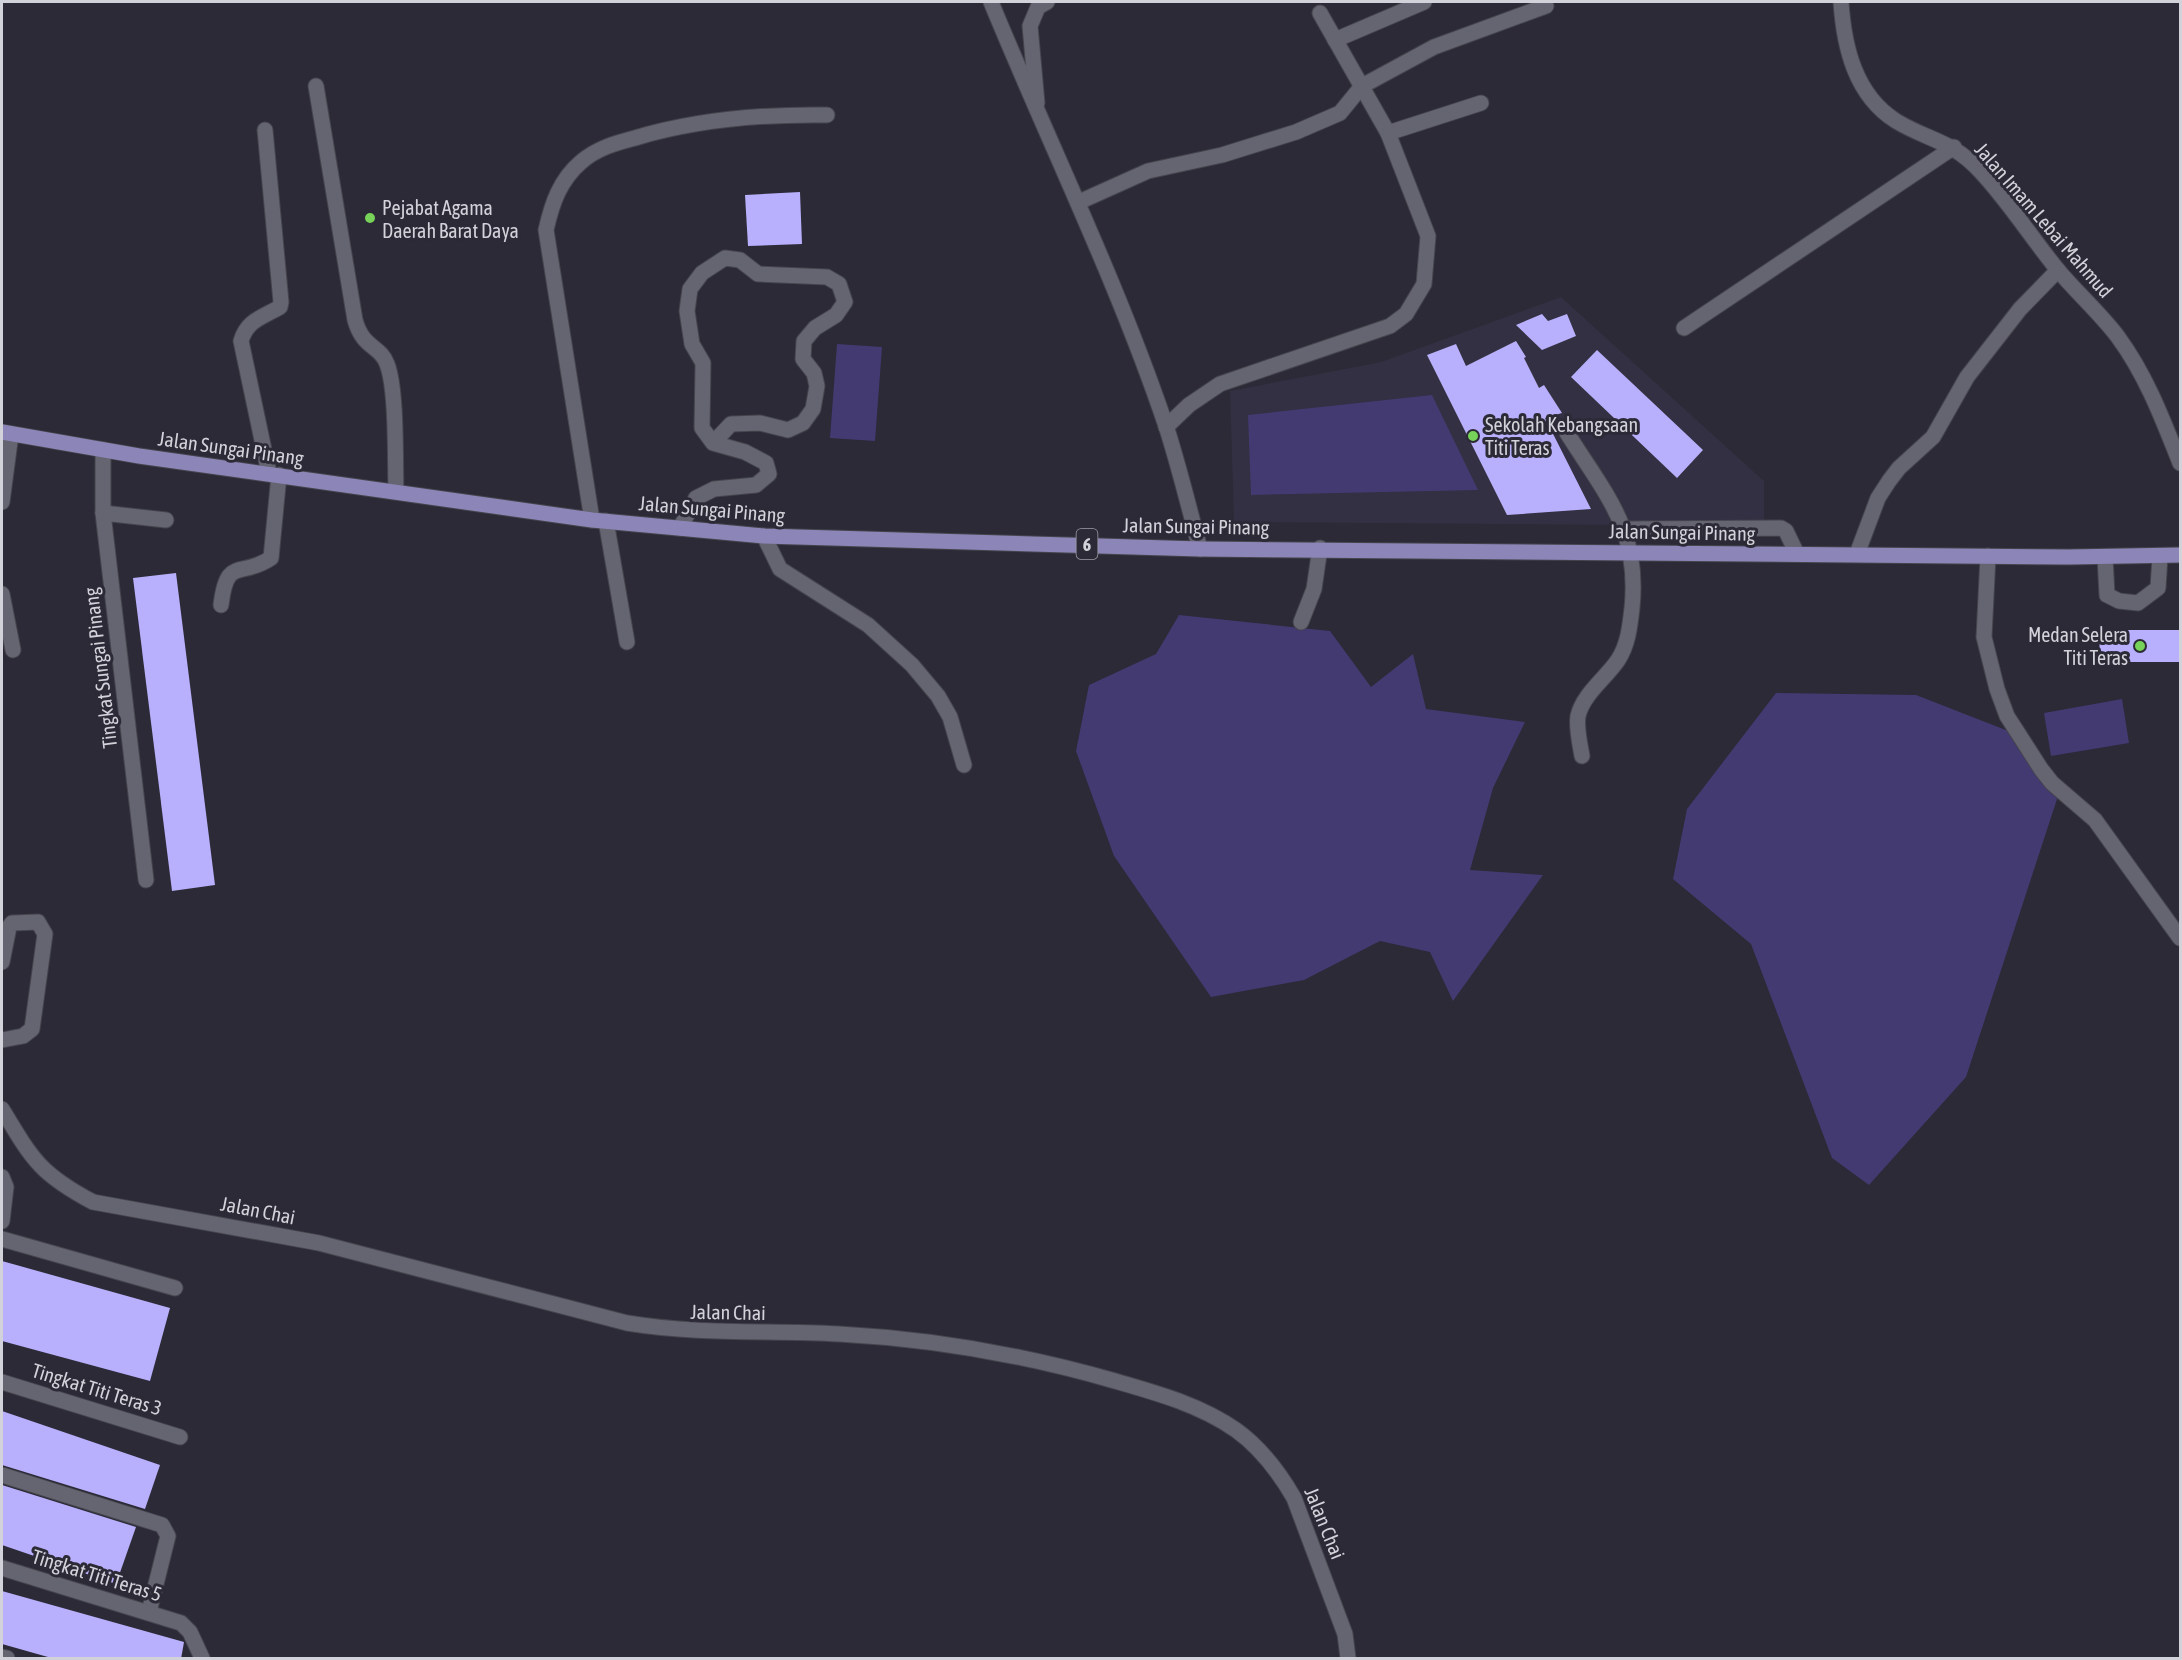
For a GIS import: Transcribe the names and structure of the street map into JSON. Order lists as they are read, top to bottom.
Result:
{
  "streets": {
    "main road": ["Jalan Sungai Pinang", "6"],
    "street": [
      "Jalan Imam Lebai Mahmud",
      "Tingkat Sungai Pinang",
      "Jalan Chai",
      "Tingkat Titi Teras 3",
      "Tingkat Titi Teras 5"
    ]
  },
  "crossings": [
    ["Jalan Sungai Pinang", "Tingkat Sungai Pinang"]
  ],
  "places": ["Pejabat Agama Daerah Barat Daya", "Sekolah Kebangsaan Titi Teras", "Medan Selera Titi Teras"]
}
